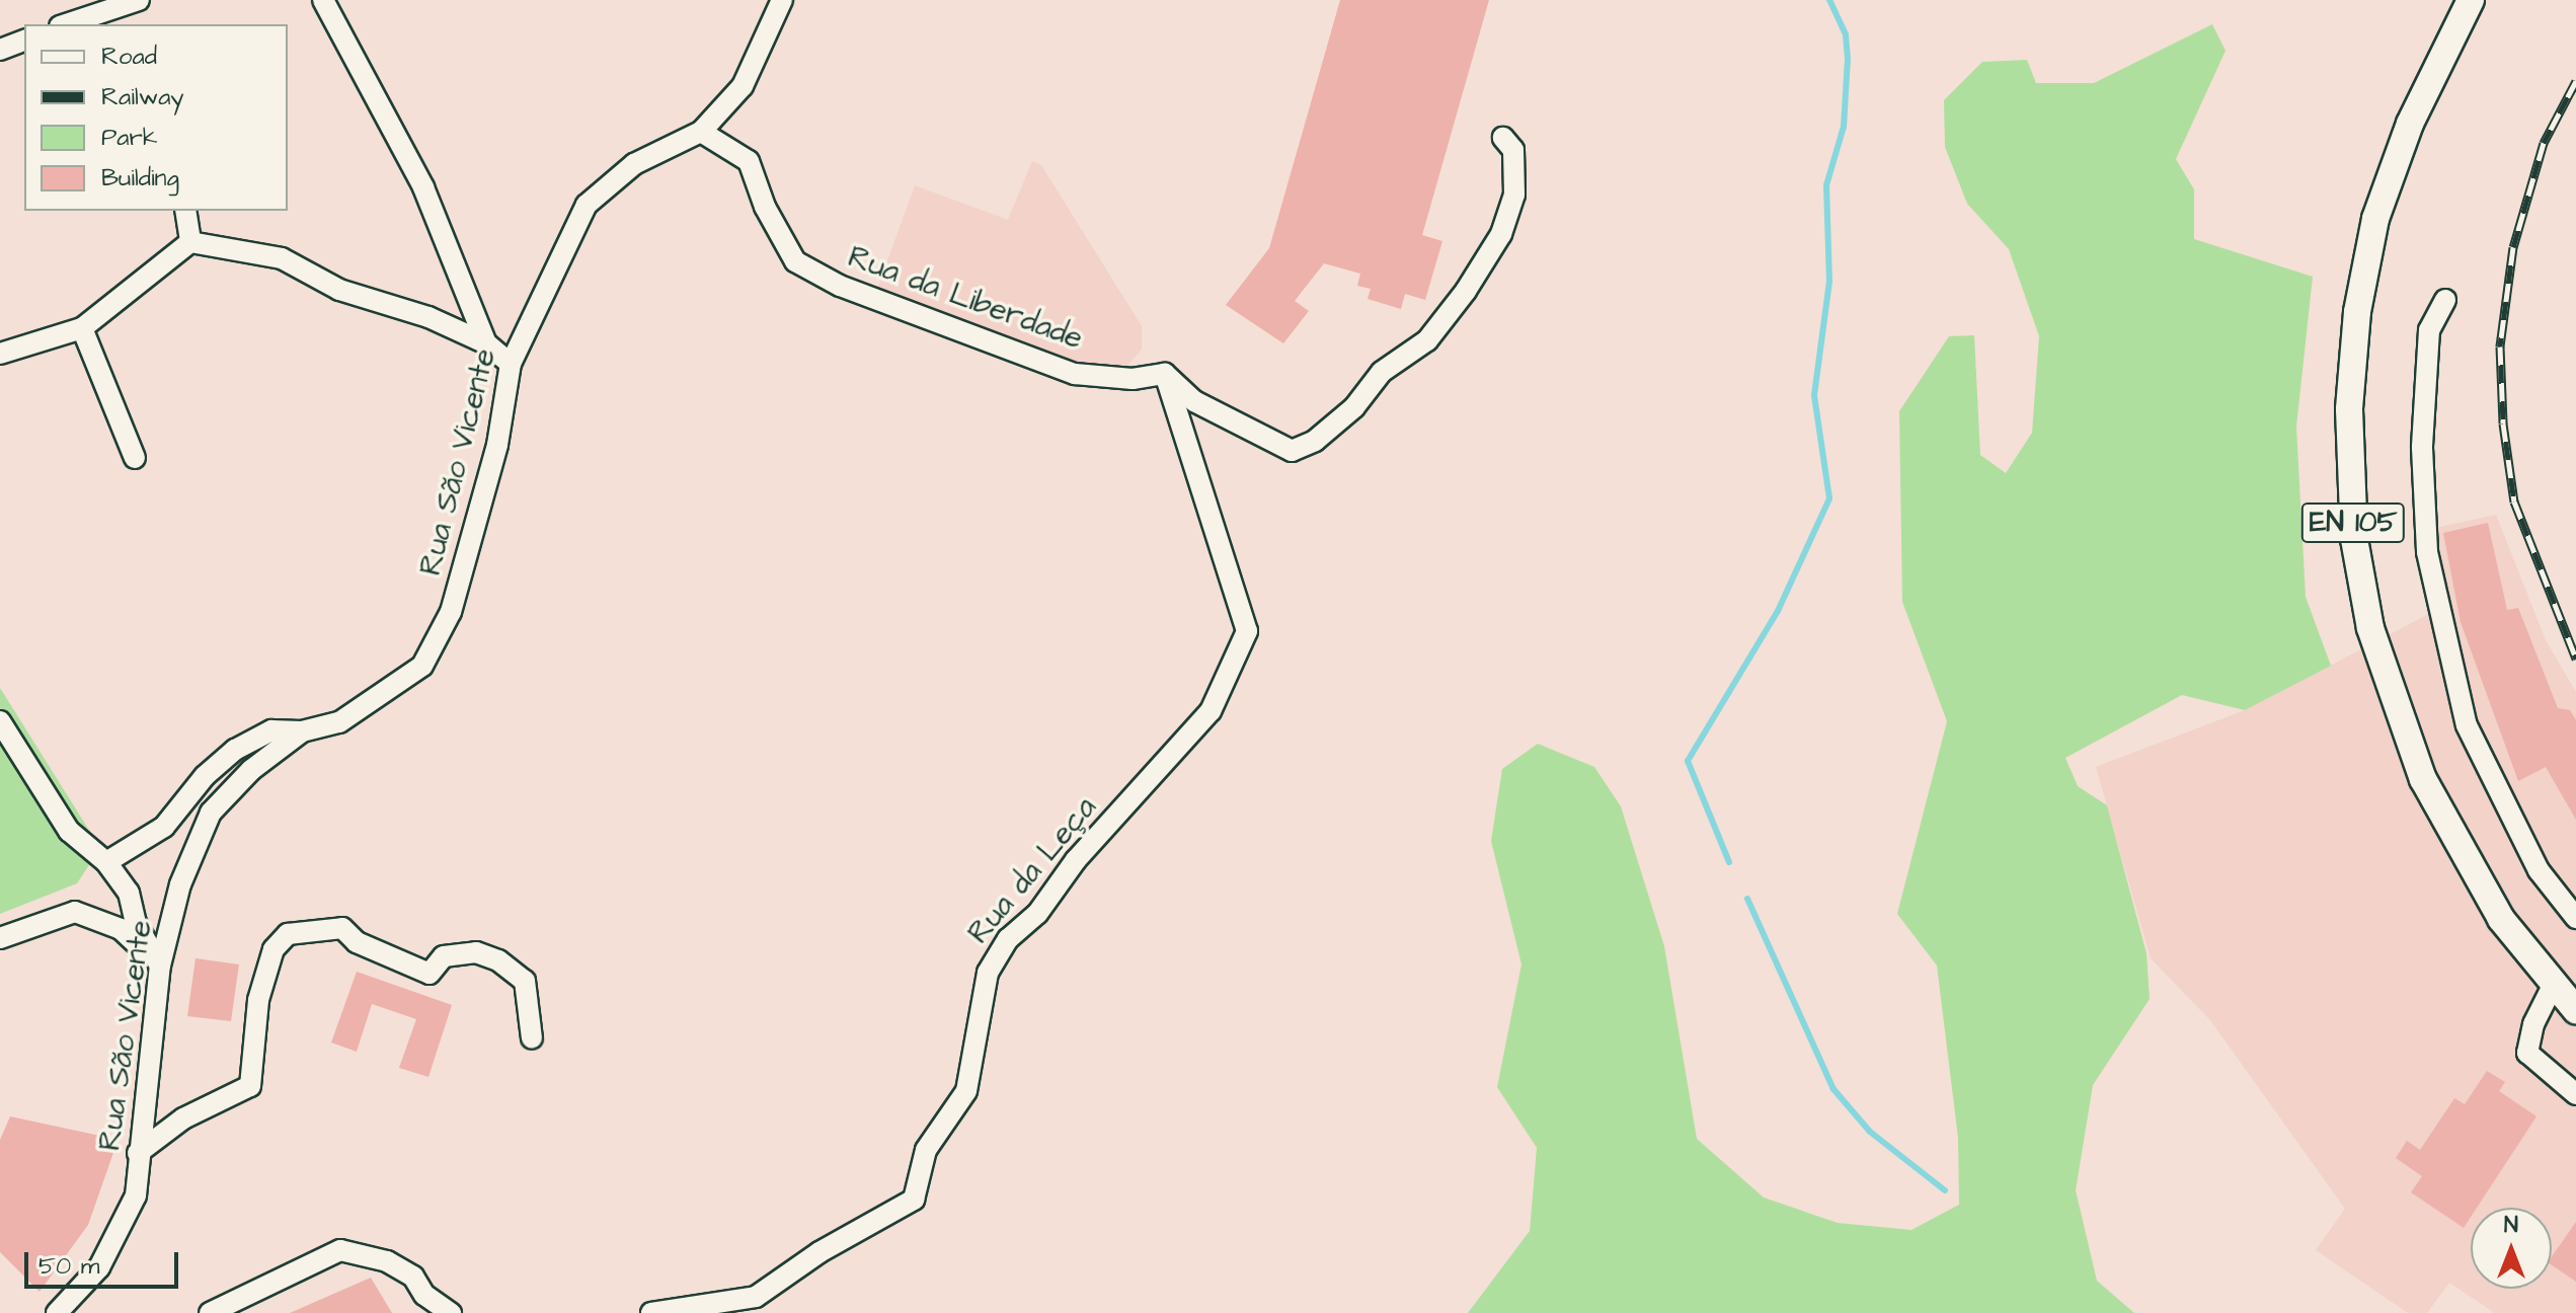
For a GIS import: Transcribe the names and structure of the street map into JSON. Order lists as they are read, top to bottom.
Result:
{
  "streets": {
    "main road": ["EN 105"],
    "street": ["Rua da Liberdade", "Rua São Vicente", "Rua da Leça"]
  },
  "crossings": [
    ["Rua da Liberdade", "Rua São Vicente"],
    ["Rua da Liberdade", "Rua da Leça"]
  ],
  "legend": [
    "Road",
    "Railway",
    "Park",
    "Building"
  ],
  "scale_bar": "50 m",
  "north": "top"
}
